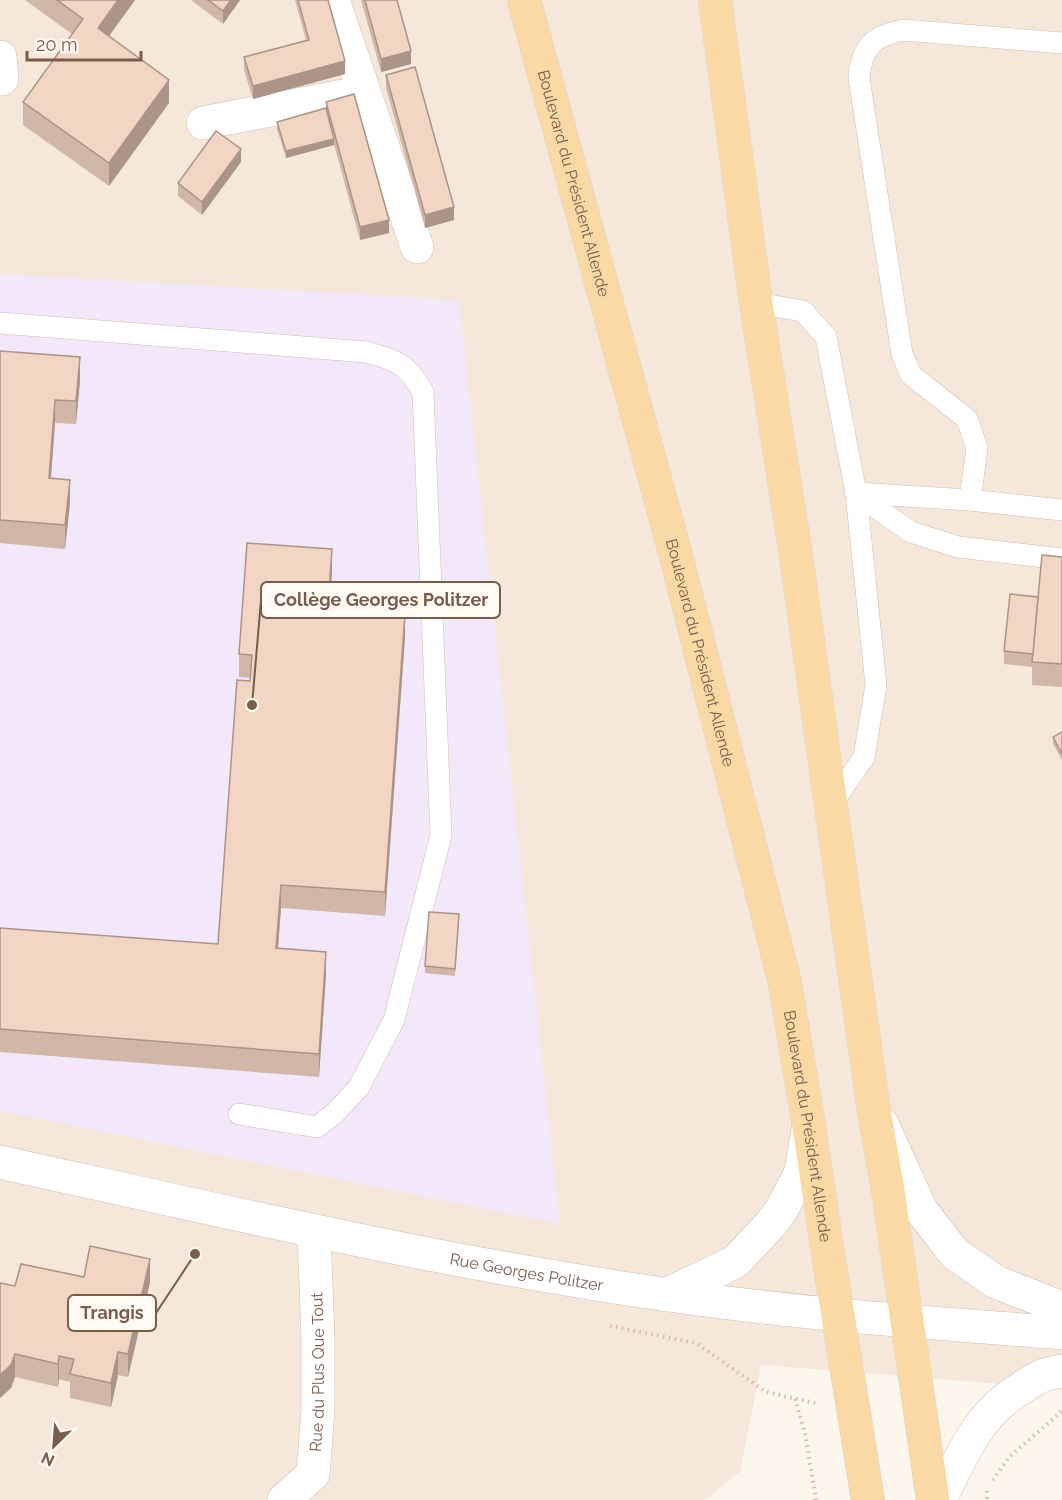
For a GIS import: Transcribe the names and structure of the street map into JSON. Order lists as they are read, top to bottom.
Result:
{
  "streets": {
    "main road": ["Boulevard du Président Allende"],
    "street": ["Rue Georges Politzer", "Rue du Plus Que Tout"]
  },
  "crossings": [
    ["Boulevard du Président Allende", "Rue Georges Politzer"],
    ["Rue Georges Politzer", "Rue du Plus Que Tout"]
  ],
  "places": ["Collège Georges Politzer", "Trangis"],
  "scale_bar": "20 m",
  "north": "bottom left"
}
